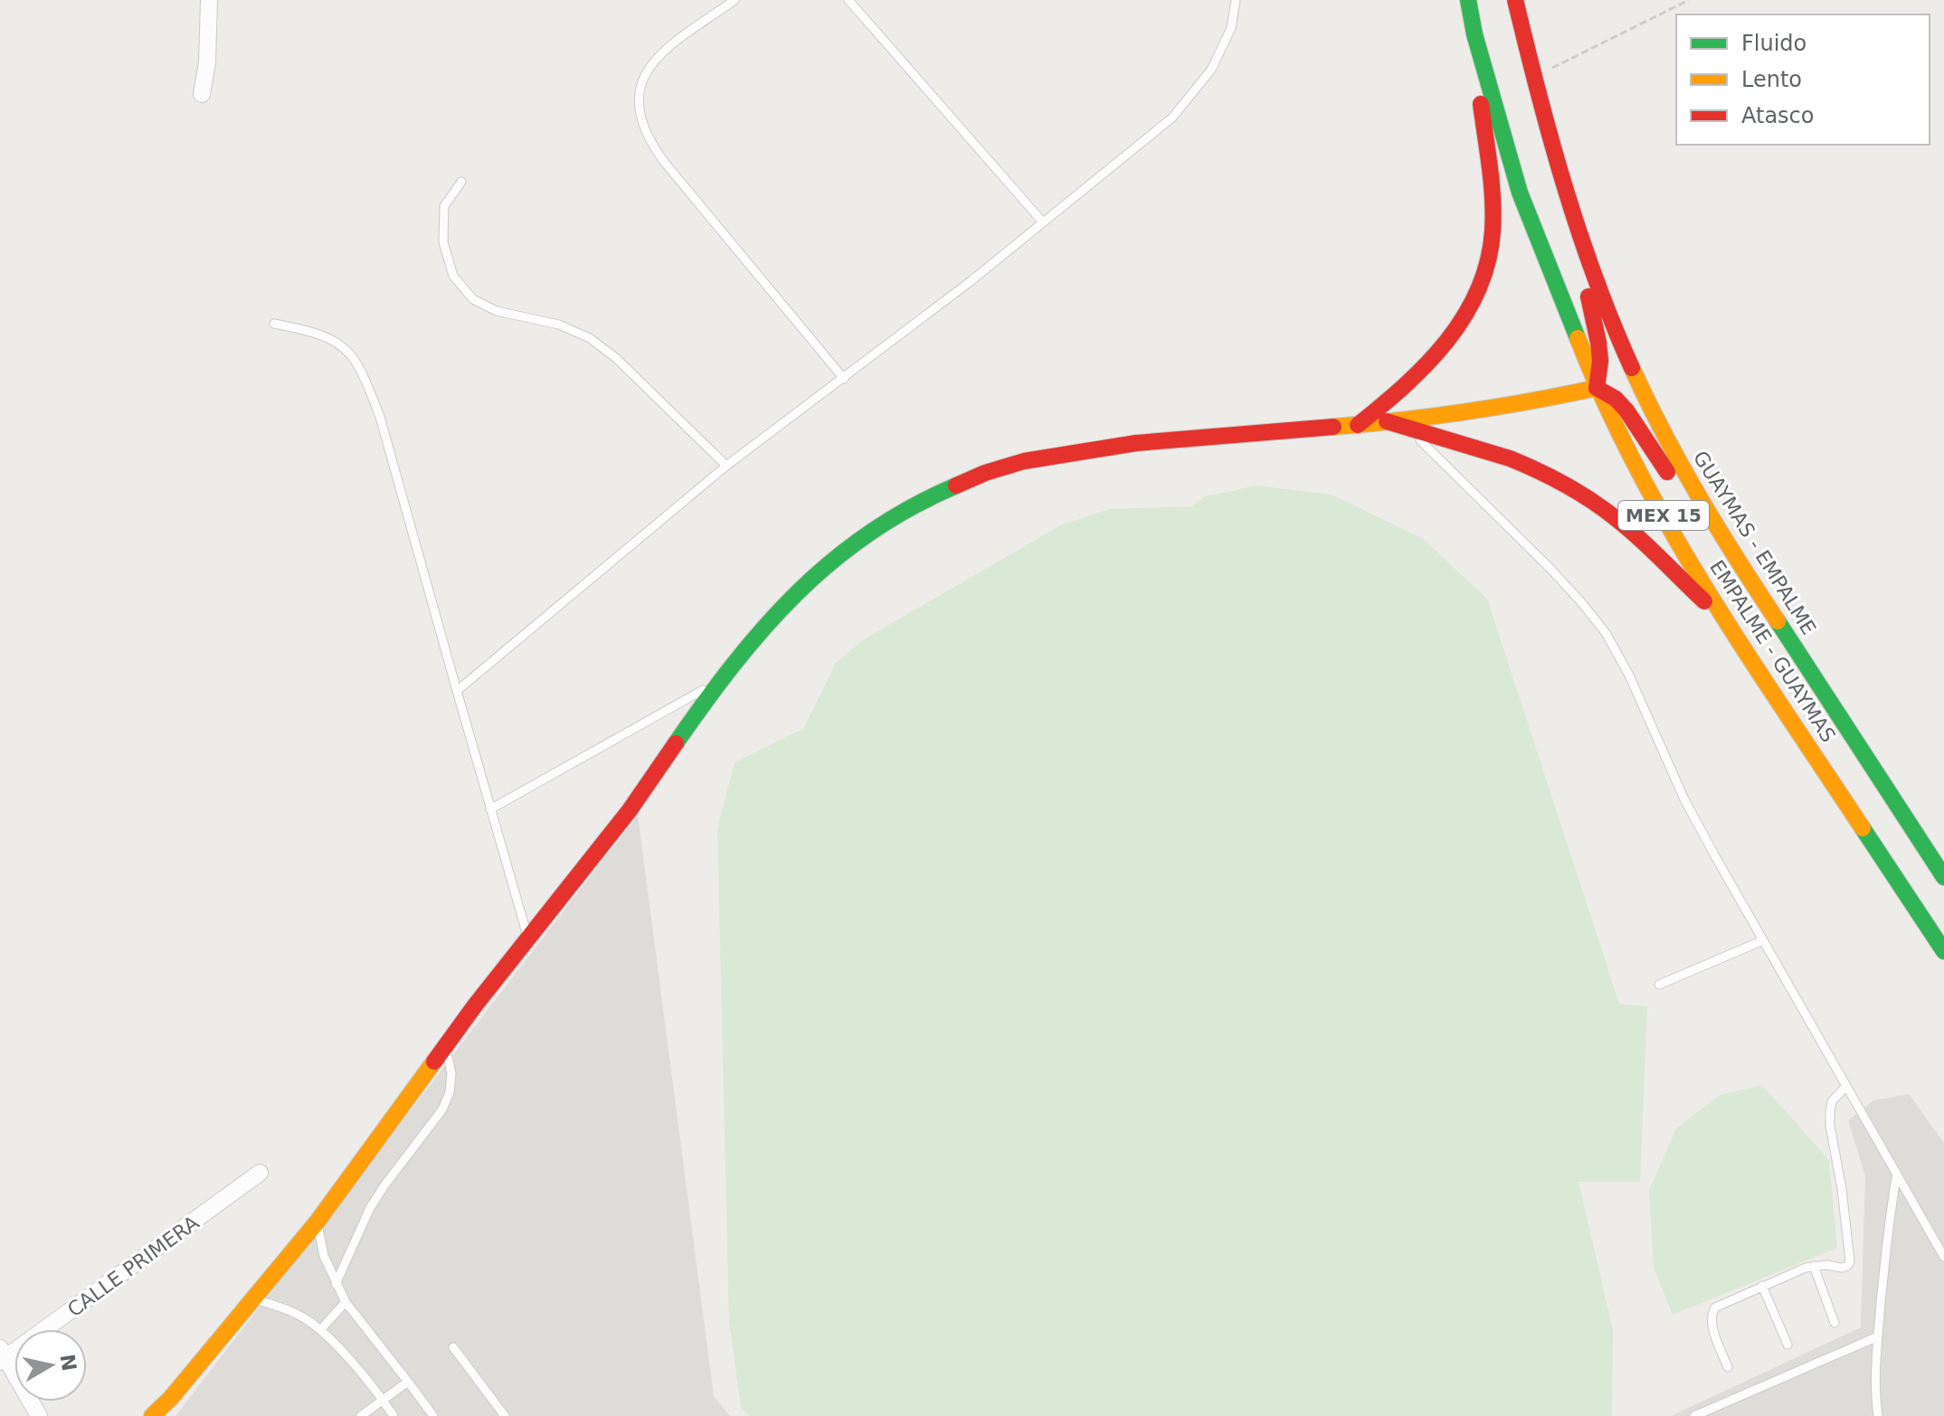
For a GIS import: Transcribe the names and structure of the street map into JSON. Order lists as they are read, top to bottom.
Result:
{
  "streets": {
    "main road": ["MEX 15", "GUAYMAS - EMPALME", "EMPALME - GUAYMAS"],
    "street": ["CALLE PRIMERA"]
  },
  "crossings": [
    ["MEX 15", "GUAYMAS - EMPALME"],
    ["MEX 15", "EMPALME - GUAYMAS"],
    ["GUAYMAS - EMPALME", "EMPALME - GUAYMAS"]
  ],
  "legend": ["Fluido", "Lento", "Atasco"],
  "north": "right"
}
